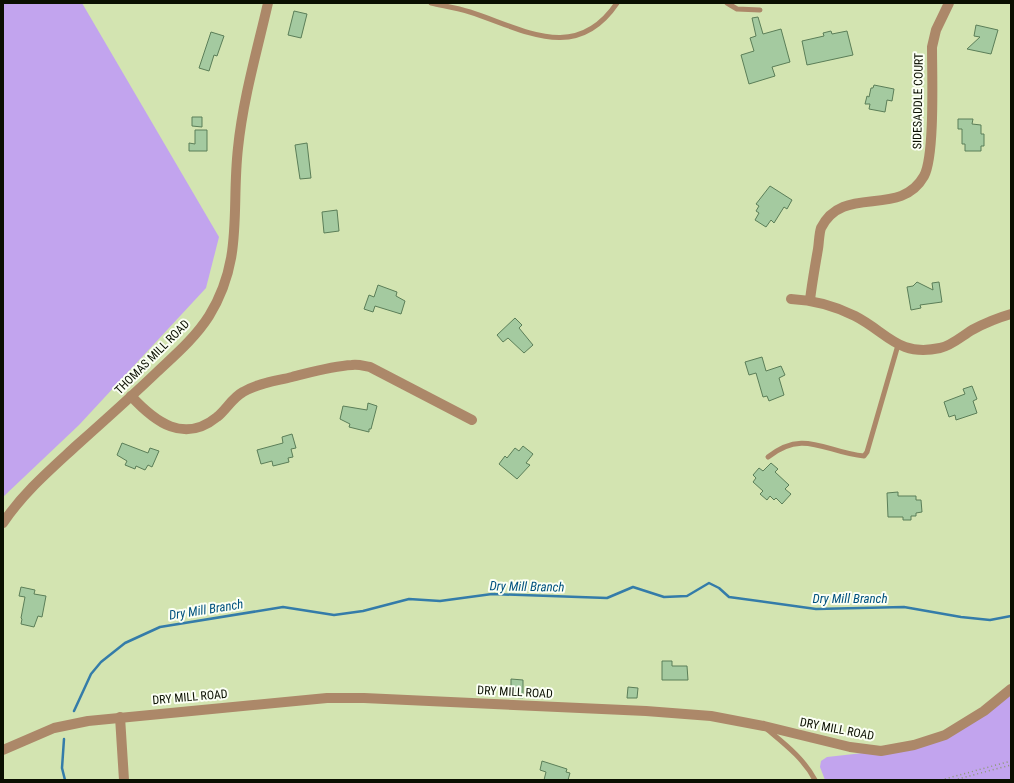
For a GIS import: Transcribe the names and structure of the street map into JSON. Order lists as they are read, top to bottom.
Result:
{
  "streets": {
    "street": ["SIDESADDLE COURT", "THOMAS MILL ROAD", "DRY MILL ROAD"]
  },
  "water": ["Dry Mill Branch"]
}
